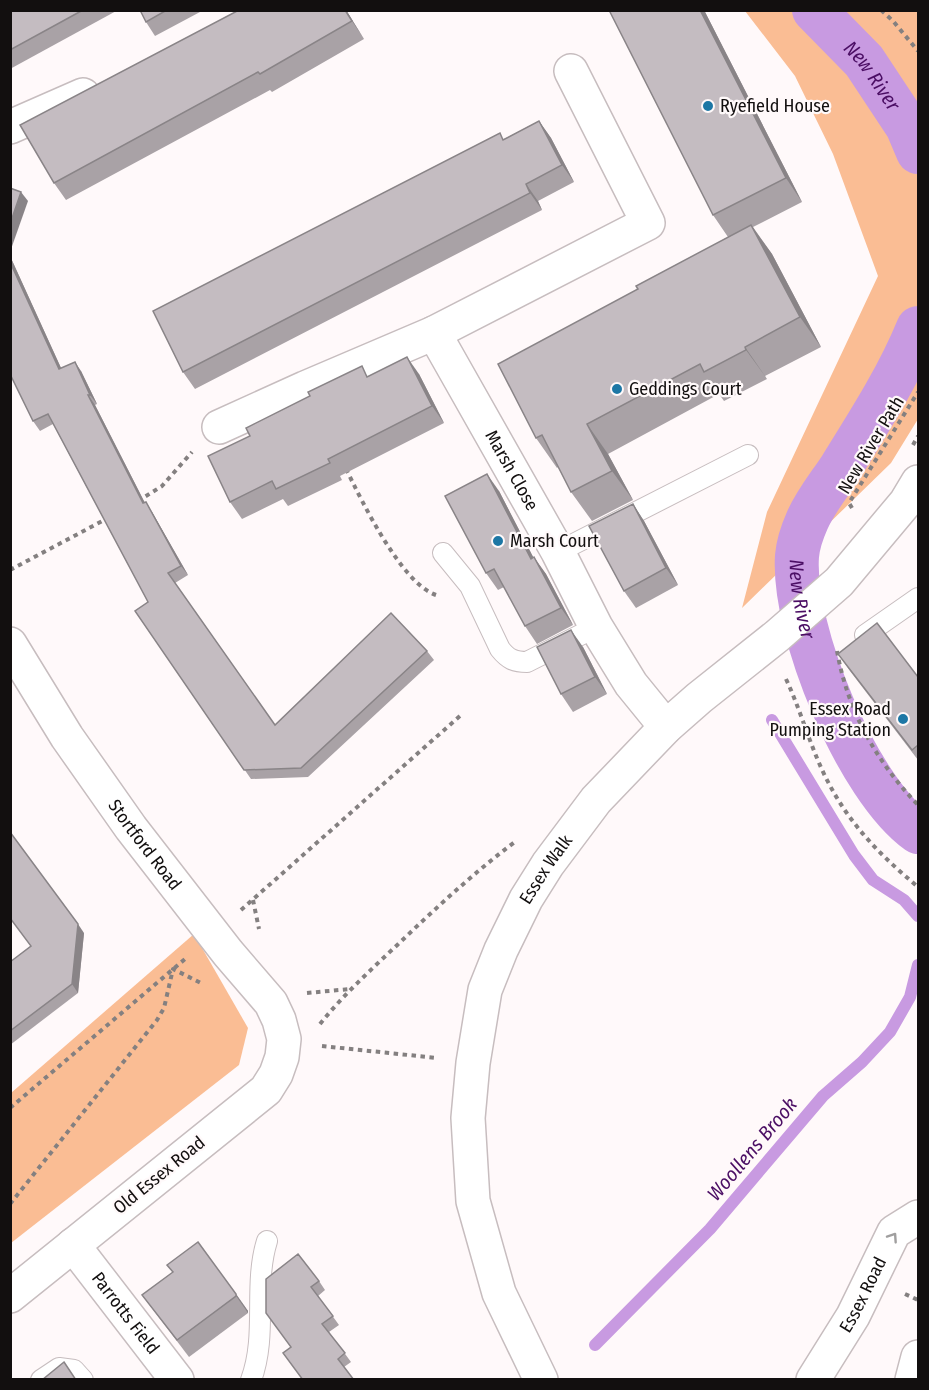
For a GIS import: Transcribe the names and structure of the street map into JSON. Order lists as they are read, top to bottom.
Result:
{
  "streets": {
    "street": [
      "Marsh Close",
      "Stortford Road",
      "Essex Walk",
      "Old Essex Road",
      "Essex Road",
      "Parrotts Field"
    ],
    "path": ["New River Path"]
  },
  "crossings": [
    ["New River Path", "Essex Walk"],
    ["Marsh Close", "Essex Walk"],
    ["Stortford Road", "Old Essex Road"],
    ["Old Essex Road", "Parrotts Field"]
  ],
  "one_way": ["Essex Road"],
  "water": ["New River", "Woollens Brook"],
  "places": [
    "Ryefield House",
    "Geddings Court",
    "Marsh Court",
    "Essex Road Pumping Station"
  ]
}
